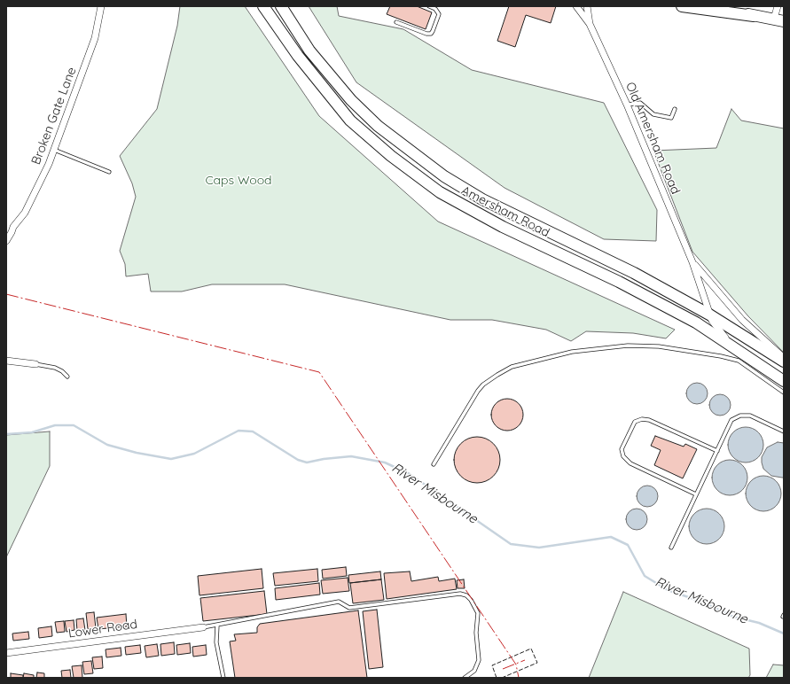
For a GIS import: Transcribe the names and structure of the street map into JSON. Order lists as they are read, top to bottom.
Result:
{
  "streets": {
    "main road": ["Amersham Road"],
    "street": ["Broken Gate Lane", "Old Amersham Road", "Lower Road"]
  },
  "crossings": [
    ["Old Amersham Road", "Amersham Road"]
  ],
  "water": ["River Misbourne"],
  "parks": ["Caps Wood"]
}
